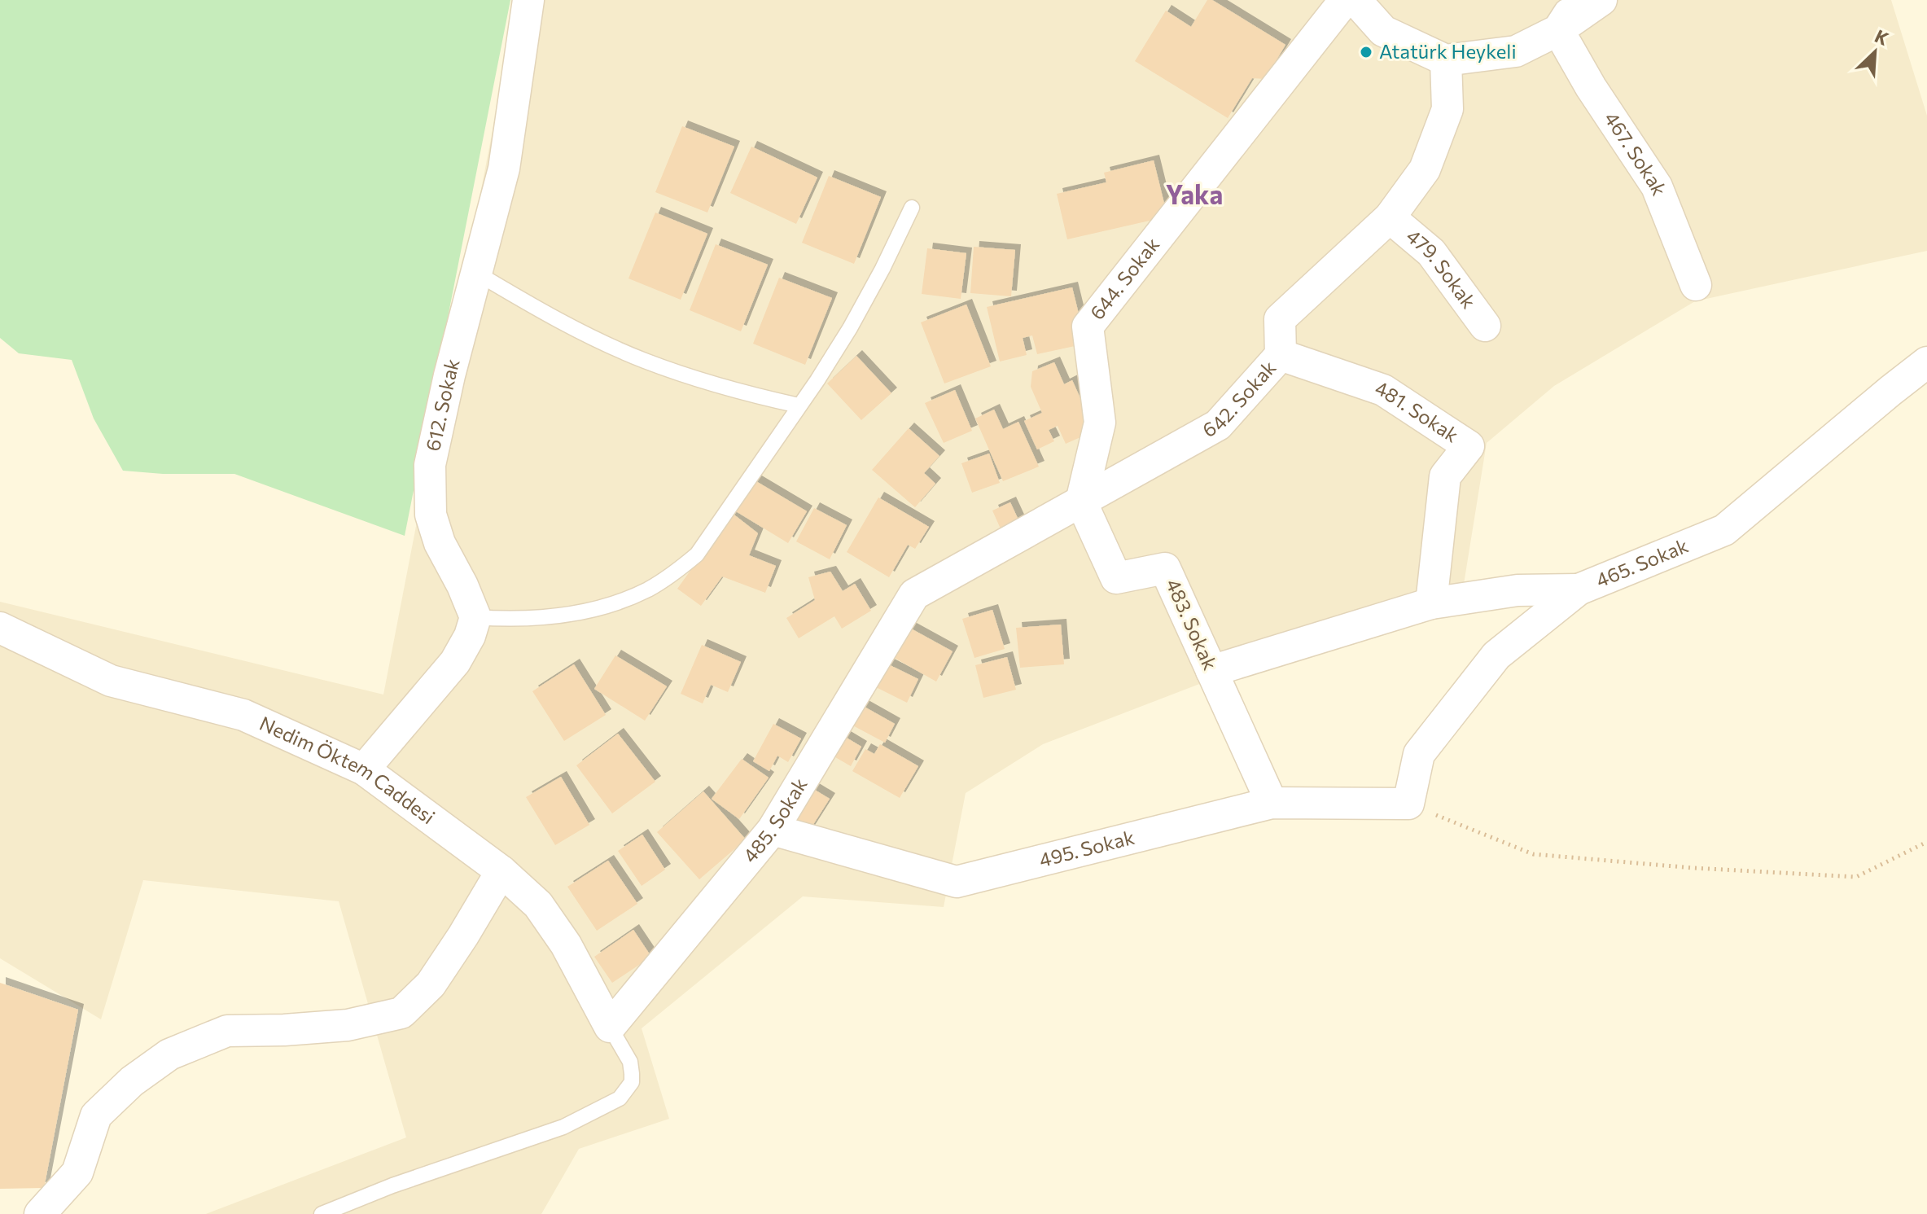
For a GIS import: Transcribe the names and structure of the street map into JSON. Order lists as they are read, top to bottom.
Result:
{
  "streets": {
    "street": [
      "467. Sokak",
      "479. Sokak",
      "644. Sokak",
      "642. Sokak",
      "612. Sokak",
      "481. Sokak",
      "465. Sokak",
      "483. Sokak",
      "Nedim Öktem Caddesi",
      "485. Sokak",
      "495. Sokak"
    ]
  },
  "crossings": [
    ["479. Sokak", "642. Sokak"],
    ["644. Sokak", "642. Sokak"],
    ["644. Sokak", "483. Sokak"],
    ["642. Sokak", "481. Sokak"],
    ["642. Sokak", "483. Sokak"],
    ["642. Sokak", "485. Sokak"],
    ["465. Sokak", "495. Sokak"],
    ["483. Sokak", "495. Sokak"],
    ["Nedim Öktem Caddesi", "485. Sokak"],
    ["485. Sokak", "495. Sokak"]
  ],
  "districts": ["Yaka"],
  "places": ["Atatürk Heykeli"],
  "north": "top right"
}
